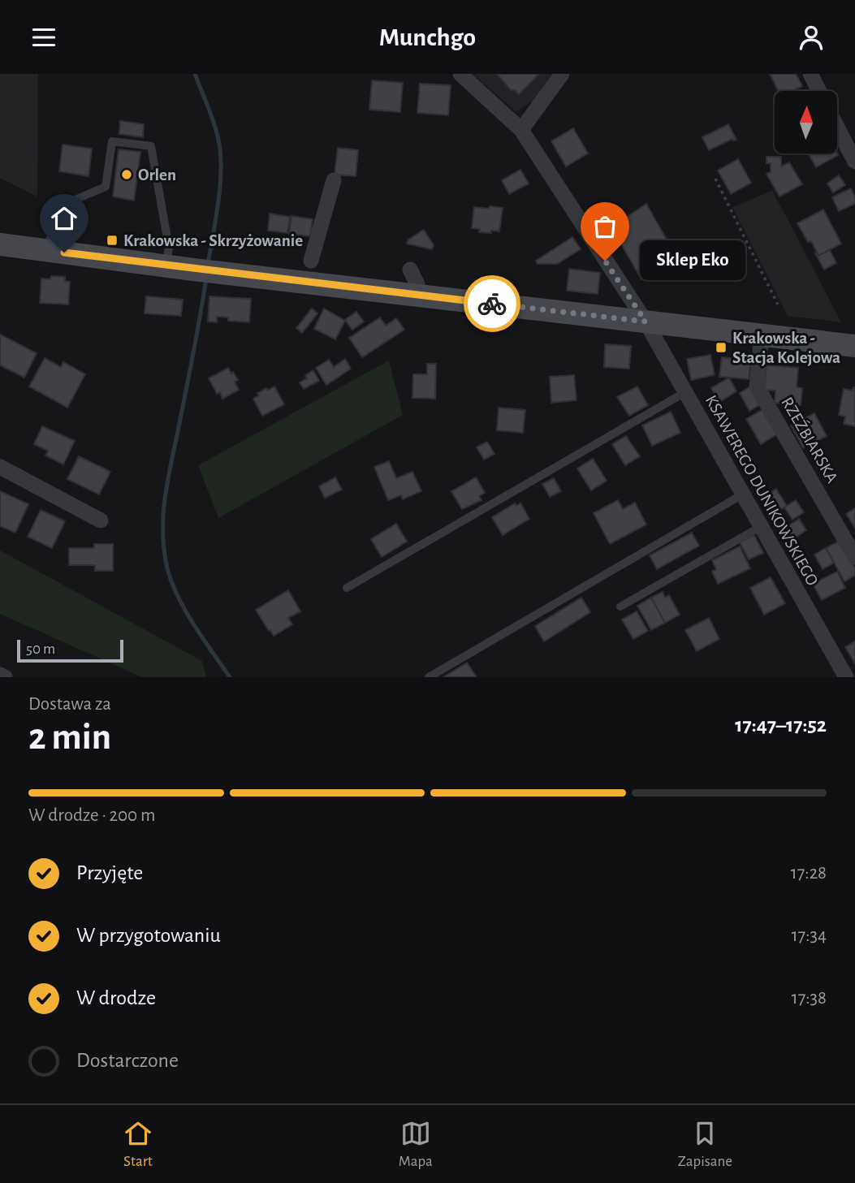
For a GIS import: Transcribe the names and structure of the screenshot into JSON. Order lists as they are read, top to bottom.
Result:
{
  "streets": {
    "street": ["RZEŹBIARSKA", "KSAWEREGO DUNIKOWSKIEGO"]
  },
  "places": {
    "other": ["Orlen", "Sklep Eko"],
    "transit": ["Krakowska - Skrzyżowanie", "Krakowska - Stacja Kolejowa"]
  },
  "scale_bar": "50 m",
  "north": "top",
  "page": {
    "header": "Munchgo",
    "bubble": "Sklep Eko",
    "scale": "50 m",
    "heading": ["2 min", "Dostawa za", "17:47–17:52"],
    "bar": "W drodze · 200 m",
    "list": [
      ["Przyjęte", "17:28"],
      ["W przygotowaniu", "17:34"],
      ["W drodze", "17:38"],
      "Dostarczone"
    ],
    "tabs": ["Start", "Mapa", "Zapisane"]
  }
}
